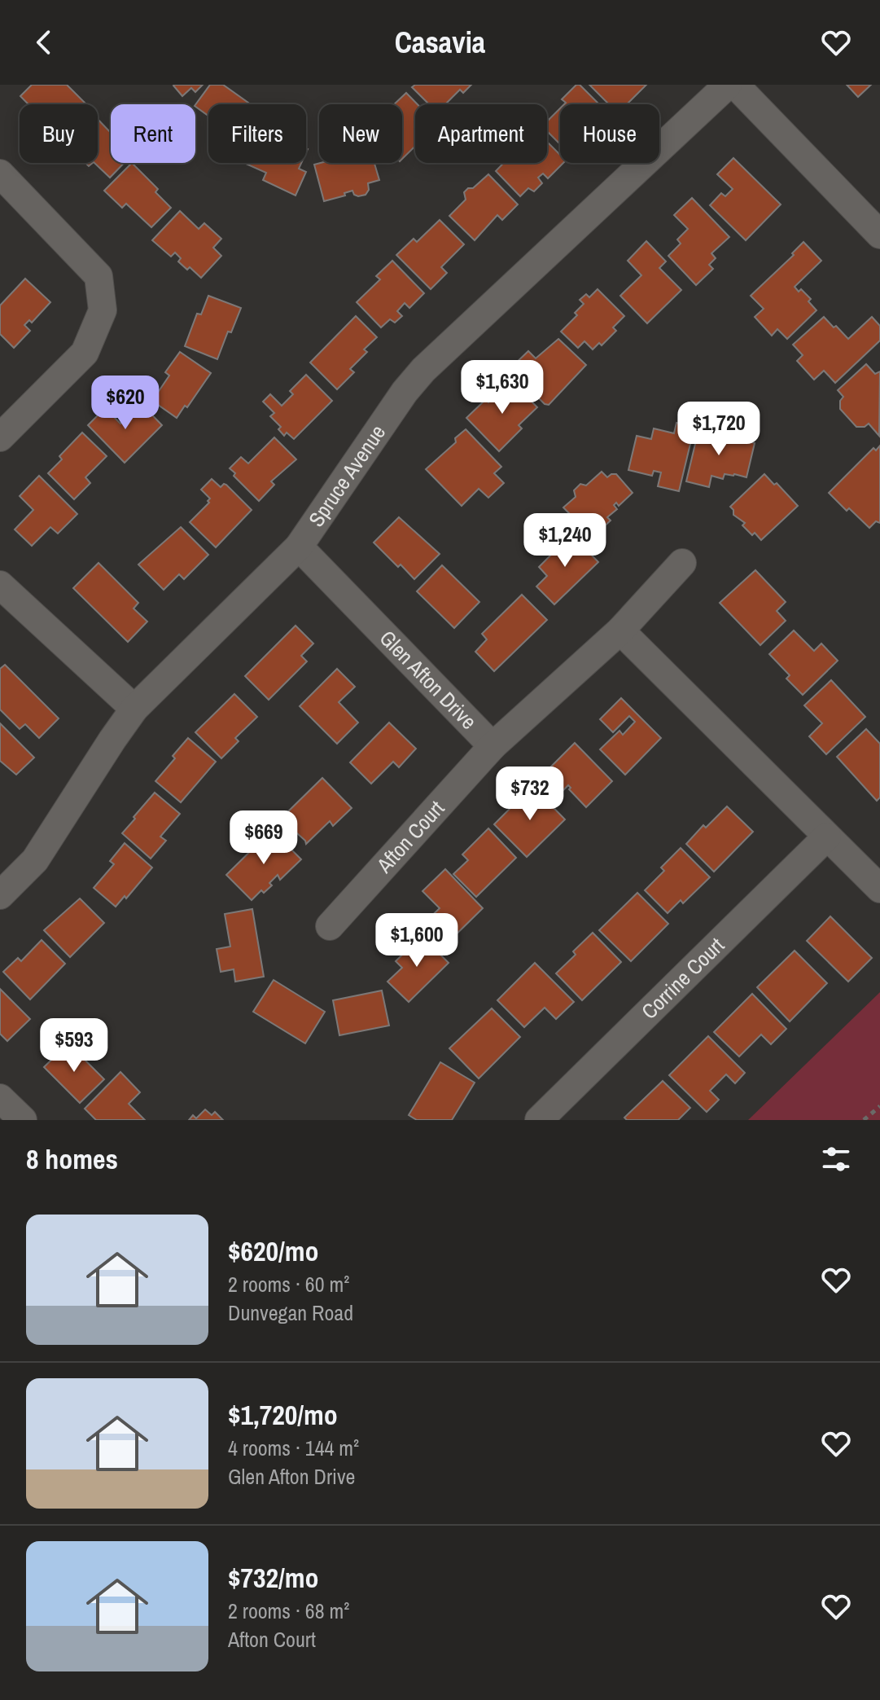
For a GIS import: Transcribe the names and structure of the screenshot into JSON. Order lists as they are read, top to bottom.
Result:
{
  "streets": {
    "street": [
      "Spruce Avenue",
      "Glen Afton Drive",
      "Afton Court",
      "Corrine Court"
    ]
  },
  "crossings": [
    ["Spruce Avenue", "Glen Afton Drive"],
    ["Glen Afton Drive", "Afton Court"]
  ],
  "page": {
    "header": "Casavia",
    "chip": [
      "Buy",
      "Rent",
      "Filters",
      "New",
      "Apartment",
      "House"
    ],
    "price": [
      "$1,630",
      "$620",
      "$1,720",
      "$1,240",
      "$732",
      "$669",
      "$1,600",
      "$593"
    ],
    "heading": "8 homes",
    "list": [
      {
        "name": "$620/mo",
        "note": "2 rooms · 60 m² · Dunvegan Road"
      },
      {
        "name": "$1,720/mo",
        "note": "4 rooms · 144 m² · Glen Afton Drive"
      },
      {
        "name": "$732/mo",
        "note": "2 rooms · 68 m² · Afton Court"
      }
    ]
  }
}
